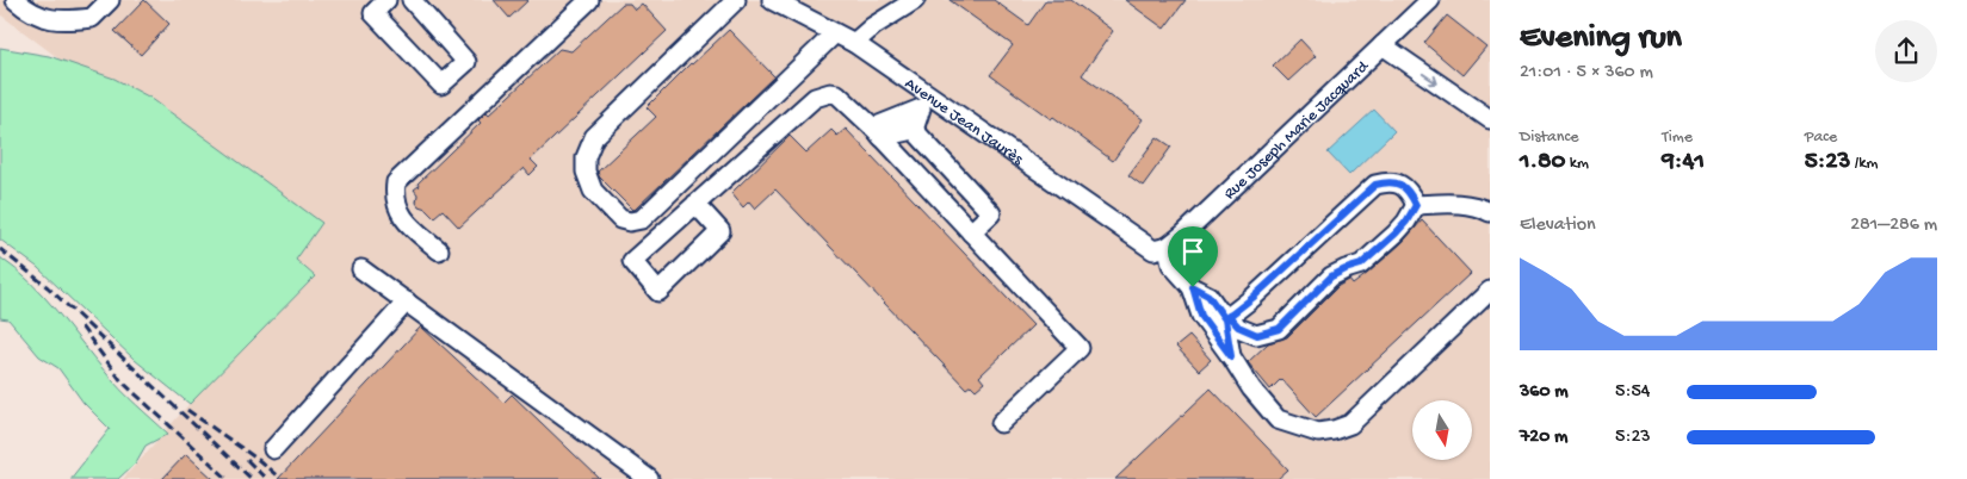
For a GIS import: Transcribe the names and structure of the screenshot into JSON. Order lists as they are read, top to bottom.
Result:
{
  "streets": {
    "street": ["Avenue Jean Jaurès", "Rue Joseph Marie Jacquard"]
  },
  "crossings": [
    ["Avenue Jean Jaurès", "Rue Joseph Marie Jacquard"]
  ],
  "north": "bottom",
  "page": {
    "heading": ["Evening run", "21:01 · 5 × 360 m"],
    "stats": [
      ["Distance", "1.80 km"],
      ["Time", "9:41"],
      ["Pace", "5:23 /km"]
    ],
    "chart": ["Elevation", "281–286 m"],
    "list": [
      {
        "name": "360 m",
        "note": "5:54"
      },
      {
        "name": "720 m",
        "note": "5:23"
      }
    ]
  }
}
